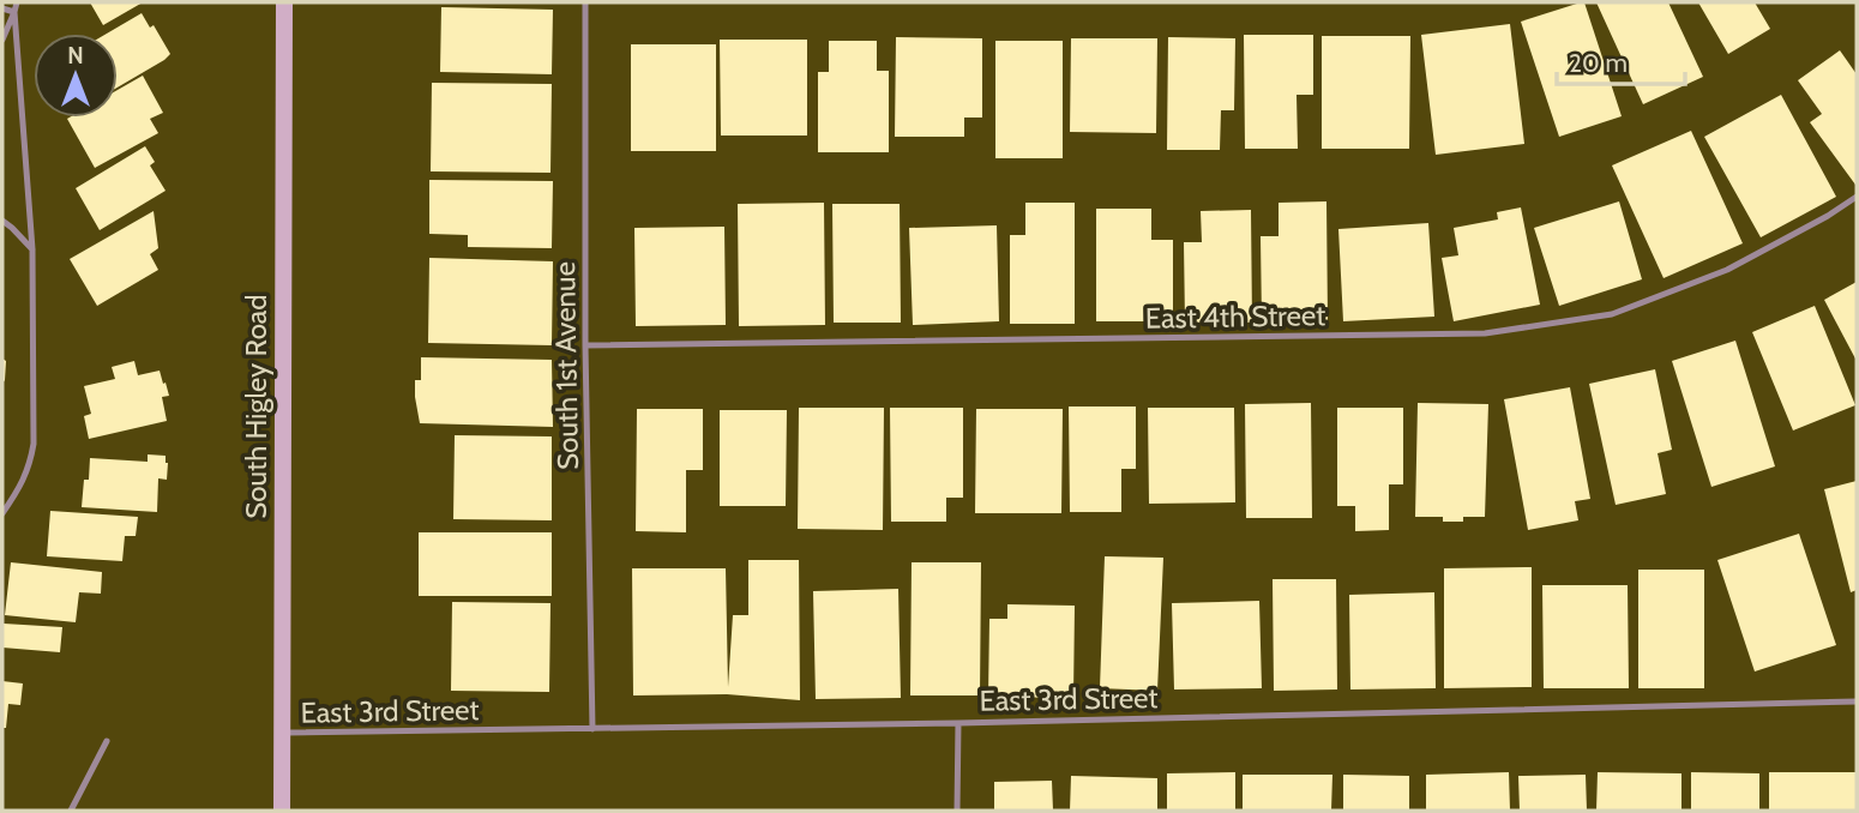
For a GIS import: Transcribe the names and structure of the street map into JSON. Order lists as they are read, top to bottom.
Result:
{
  "streets": {
    "main road": ["South Higley Road"],
    "lane": ["East 4th Street", "South 1st Avenue", "East 3rd Street"]
  },
  "crossings": [
    ["East 4th Street", "South 1st Avenue"],
    ["South 1st Avenue", "East 3rd Street"],
    ["South Higley Road", "East 3rd Street"]
  ],
  "scale_bar": "20 m",
  "north": "top"
}
